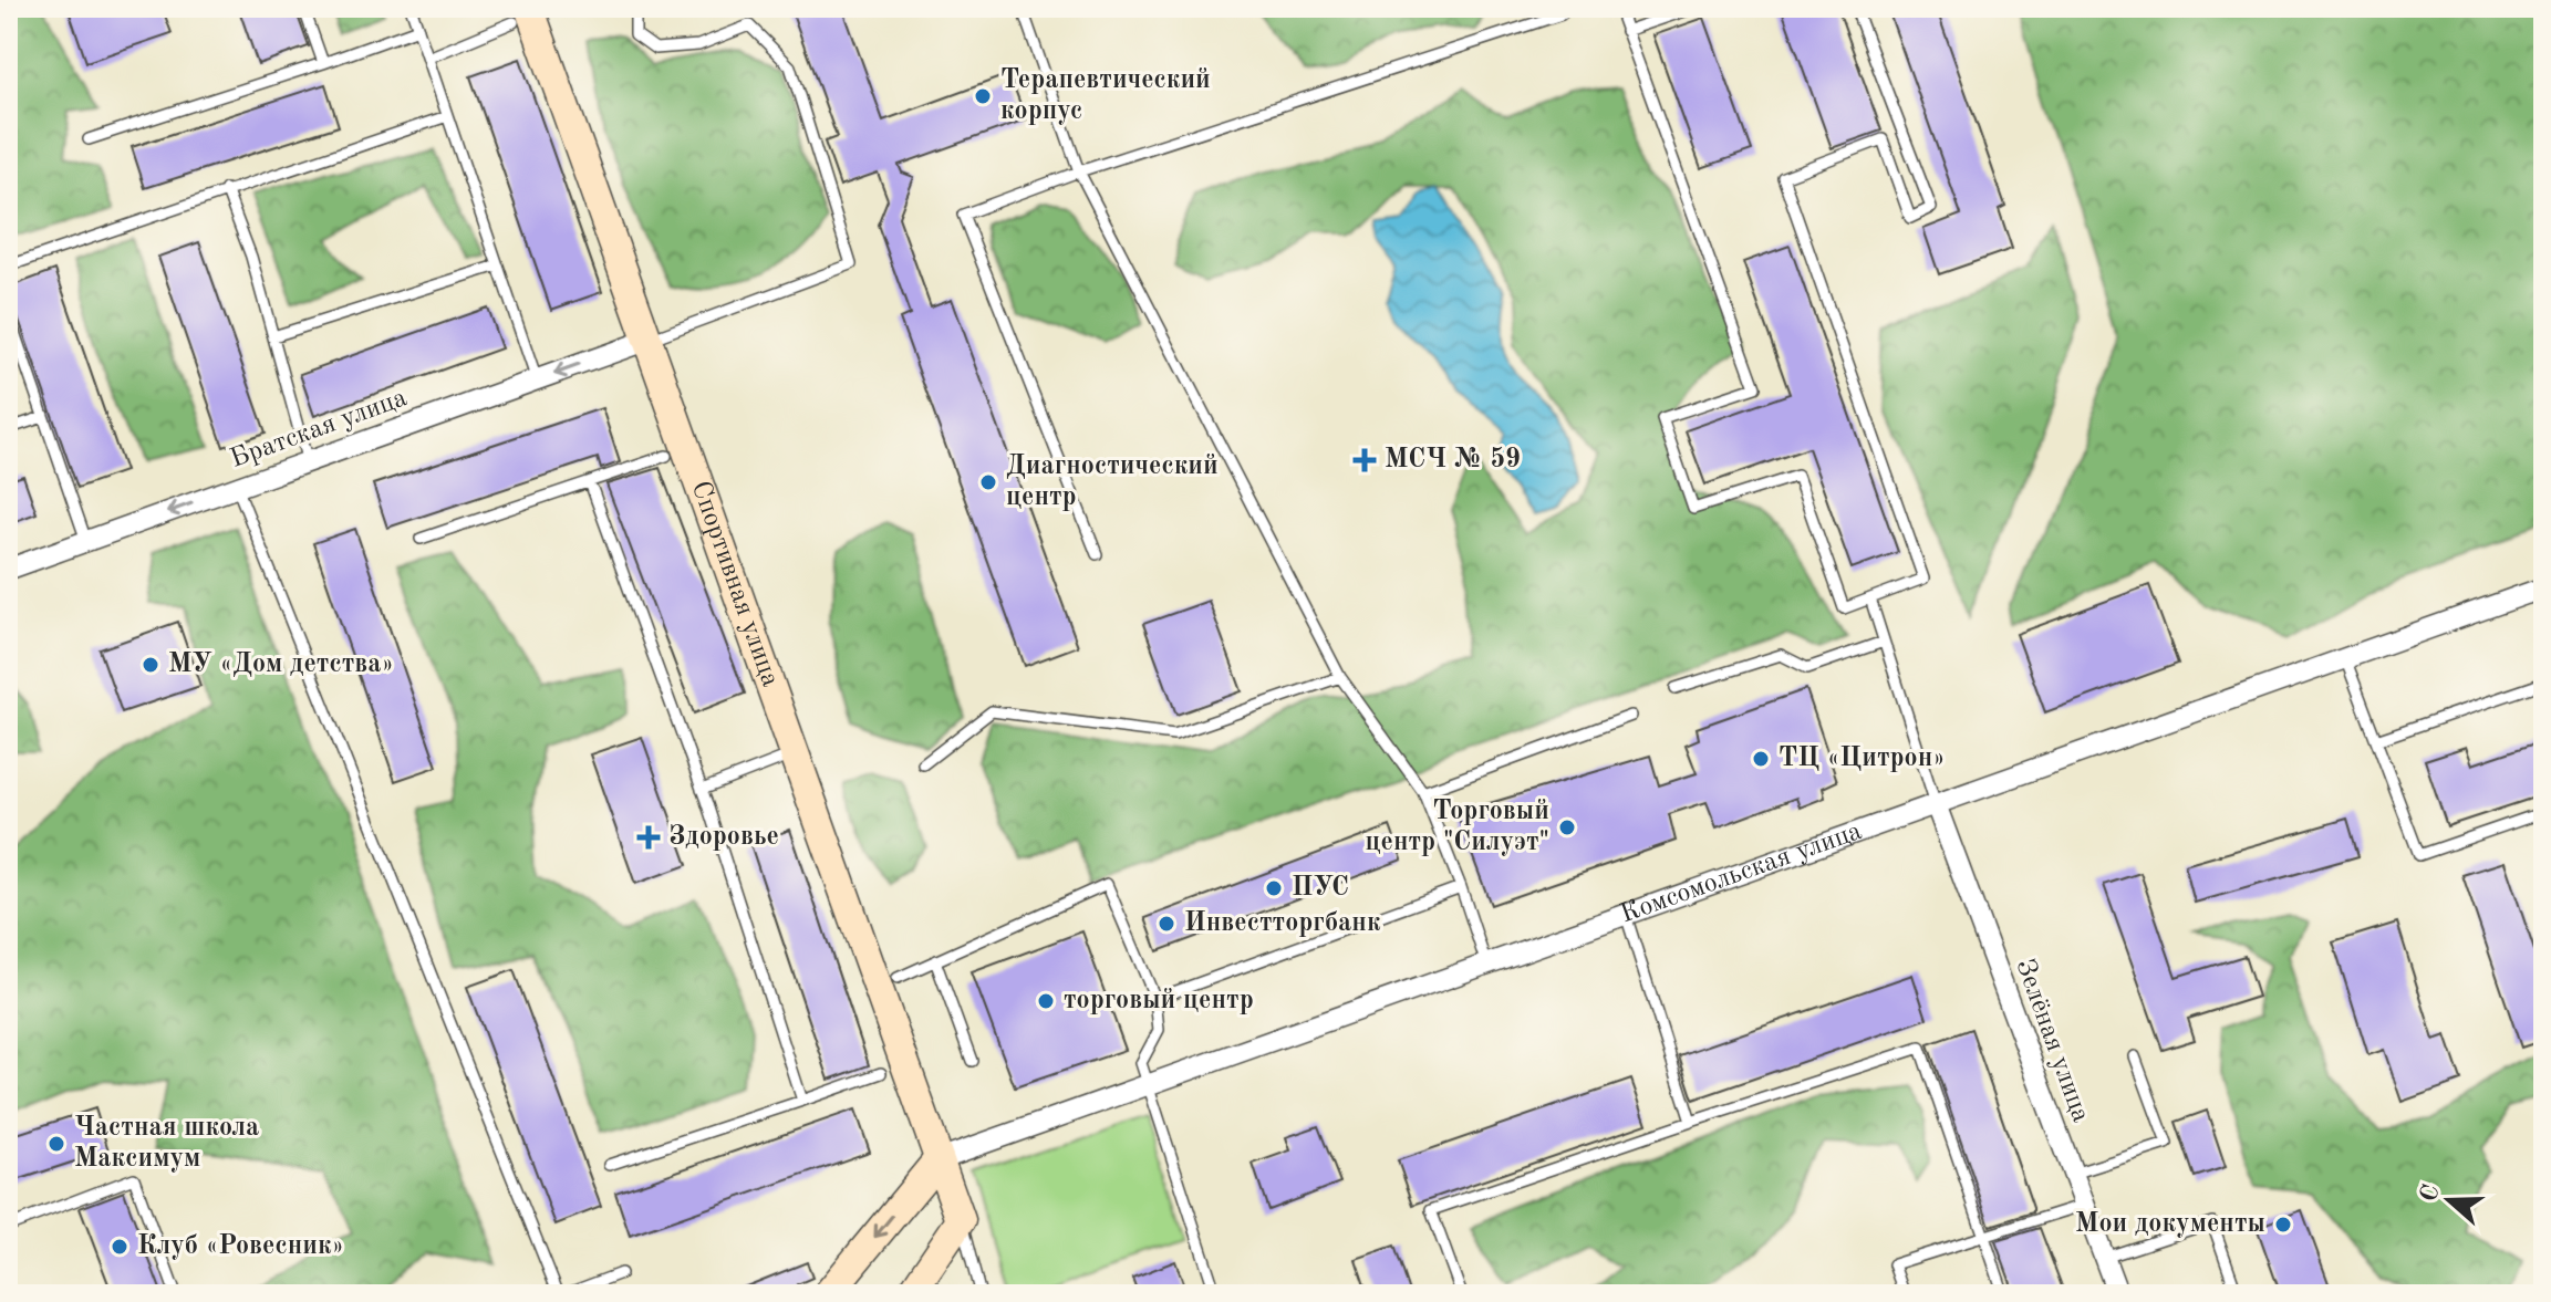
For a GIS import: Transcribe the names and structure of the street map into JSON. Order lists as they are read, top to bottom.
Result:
{
  "streets": {
    "street": [
      "Братская улица",
      "Спортивная улица",
      "Комсомольская улица",
      "Зелёная улица"
    ]
  },
  "crossings": [
    ["Братская улица", "Спортивная улица"],
    ["Спортивная улица", "Комсомольская улица"],
    ["Комсомольская улица", "Зелёная улица"]
  ],
  "one_way": ["Братская улица"],
  "places": {
    "other": [
      "Терапевтический корпус",
      "Диагностический центр",
      "МУ «Дом детства»",
      "ТЦ «Цитрон»",
      "Торговый центр \"Силуэт\"",
      "ПУС",
      "Инвестторгбанк",
      "торговый центр",
      "Частная школа Максимум",
      "Мои документы",
      "Клуб «Ровесник»"
    ],
    "health": ["МСЧ № 59", "Здоровье"]
  },
  "north": "left"
}
